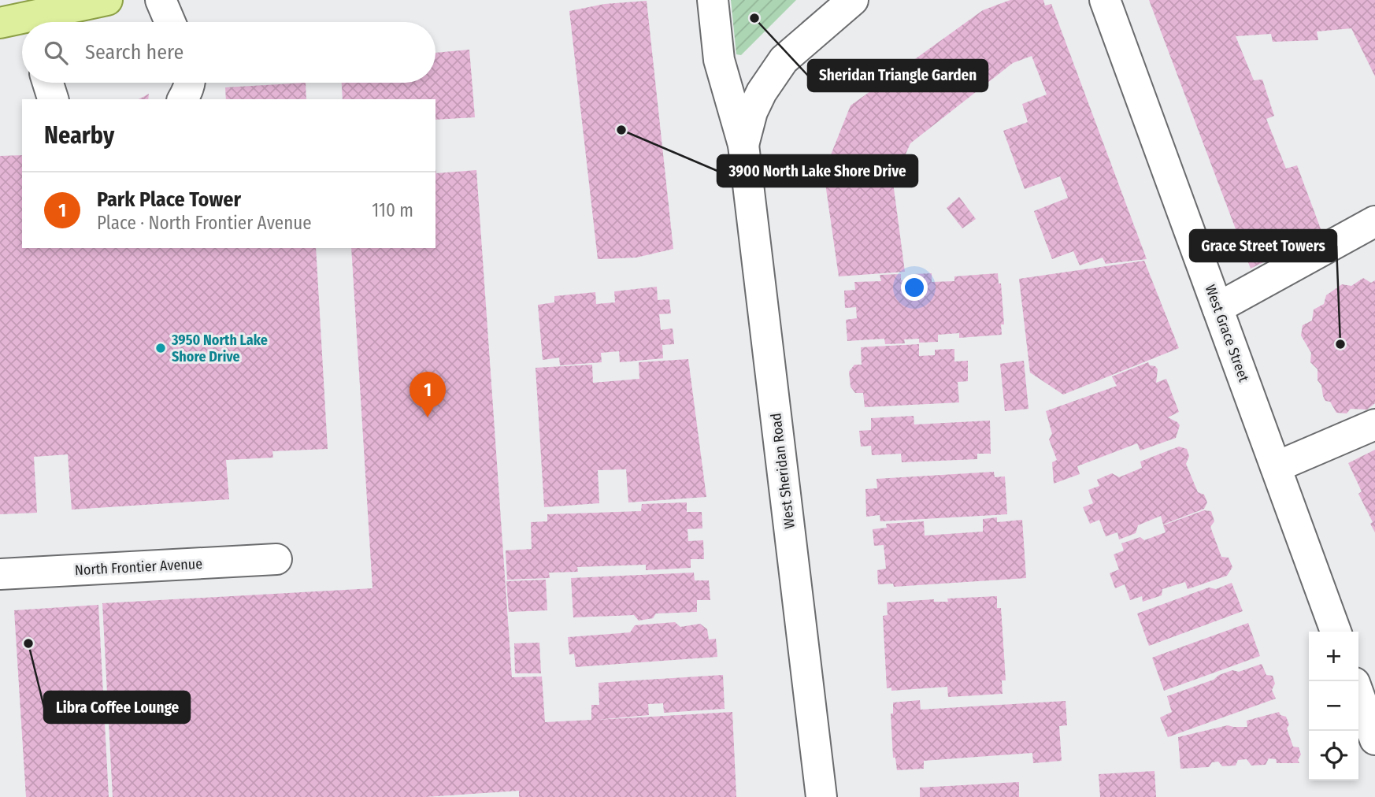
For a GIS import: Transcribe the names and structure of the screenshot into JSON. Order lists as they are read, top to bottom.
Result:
{
  "streets": {
    "street": ["West Grace Street", "West Sheridan Road", "North Frontier Avenue"]
  },
  "places": [
    "Sheridan Triangle Garden",
    "3900 North Lake Shore Drive",
    "Grace Street Towers",
    "3950 North Lake Shore Drive",
    "Libra Coffee Lounge"
  ],
  "page": {
    "search": "Search here",
    "heading": "Nearby",
    "list": [
      {
        "mark": "1",
        "name": "Park Place Tower",
        "note": "Place · North Frontier Avenue",
        "value": "110 m"
      }
    ],
    "pins": "1",
    "map_buttons": ["+", "−"]
  }
}
